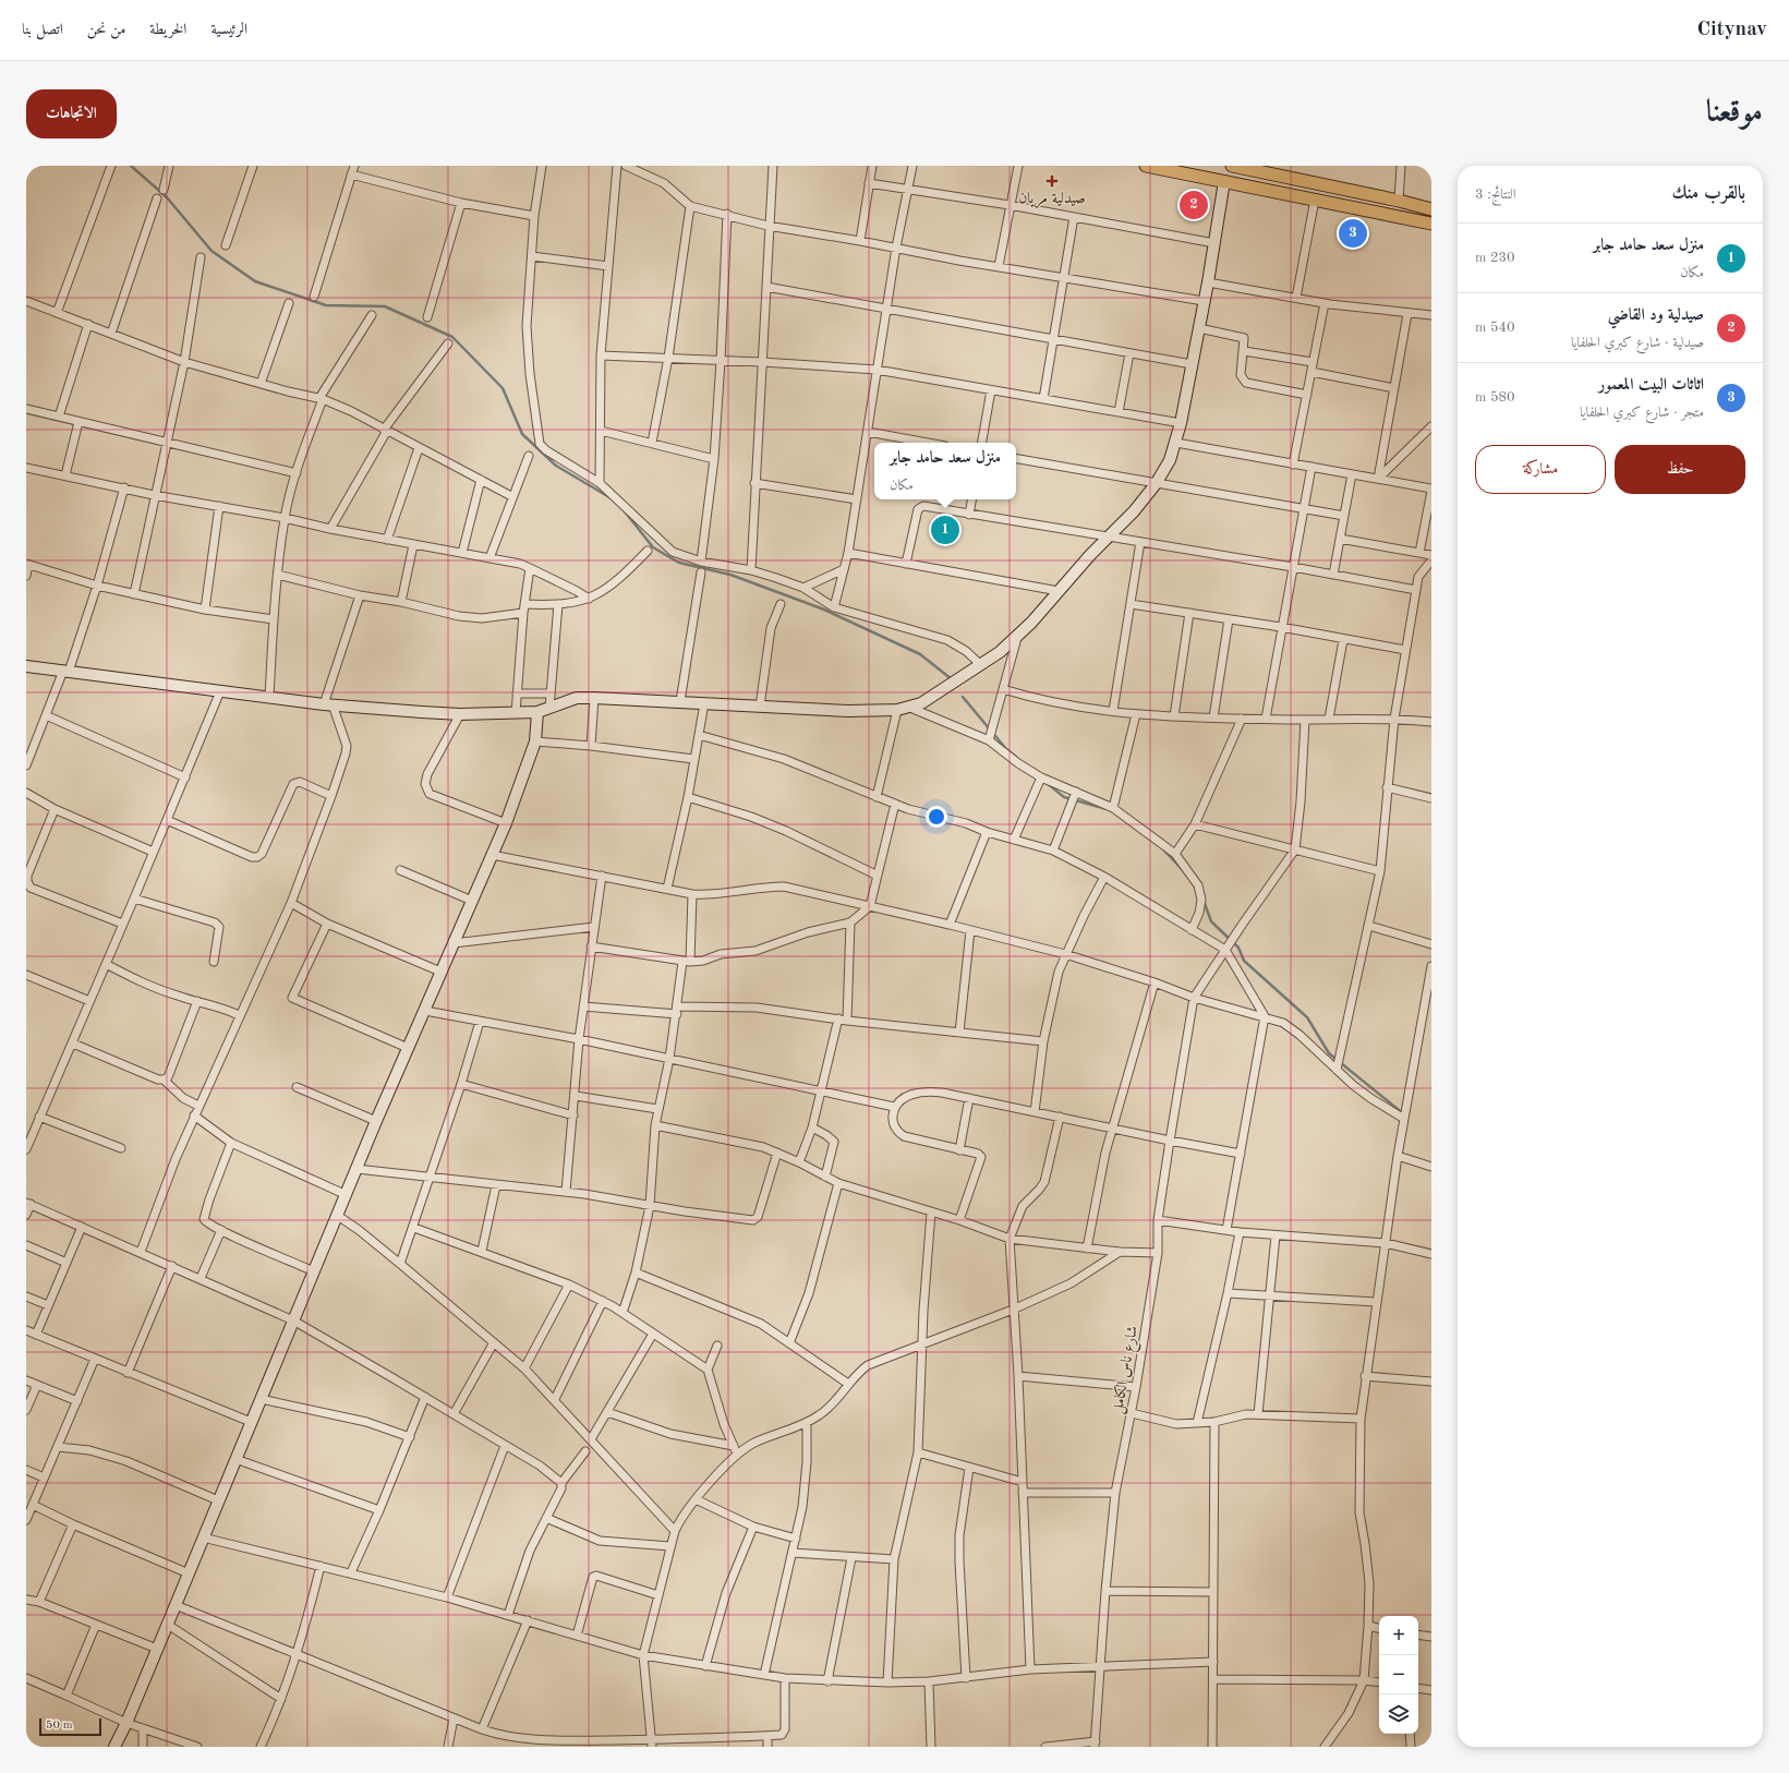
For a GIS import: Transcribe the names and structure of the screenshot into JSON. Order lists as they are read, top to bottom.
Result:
{
  "streets": {
    "street": ["شارع ناس الكامل"]
  },
  "places": {
    "health": ["صيدلية مريان"]
  },
  "scale_bar": "50 m",
  "page": {
    "header": "Citynav",
    "nav": [
      "الرئيسية",
      "الخريطة",
      "من نحن",
      "اتصل بنا"
    ],
    "title": "موقعنا",
    "buttons": [
      "الاتجاهات",
      ["حفظ", "مشاركة"]
    ],
    "heading": ["بالقرب منك", "النتائج: 3"],
    "pins": ["2", "3", "1"],
    "list": [
      {
        "mark": "1",
        "name": "منزل سعد حامد جابر",
        "note": "مكان",
        "value": "230 m"
      },
      {
        "mark": "2",
        "name": "صيدلية ود القاضي",
        "note": "صيدلية · شارع كبري الحلفايا",
        "value": "540 m"
      },
      {
        "mark": "3",
        "name": "اثاثات البيت المعمور",
        "note": "متجر · شارع كبري الحلفايا",
        "value": "580 m"
      }
    ],
    "popup": ["منزل سعد حامد جابر", "مكان"],
    "map_buttons": ["+", "−"],
    "scale": "50 m"
  }
}
